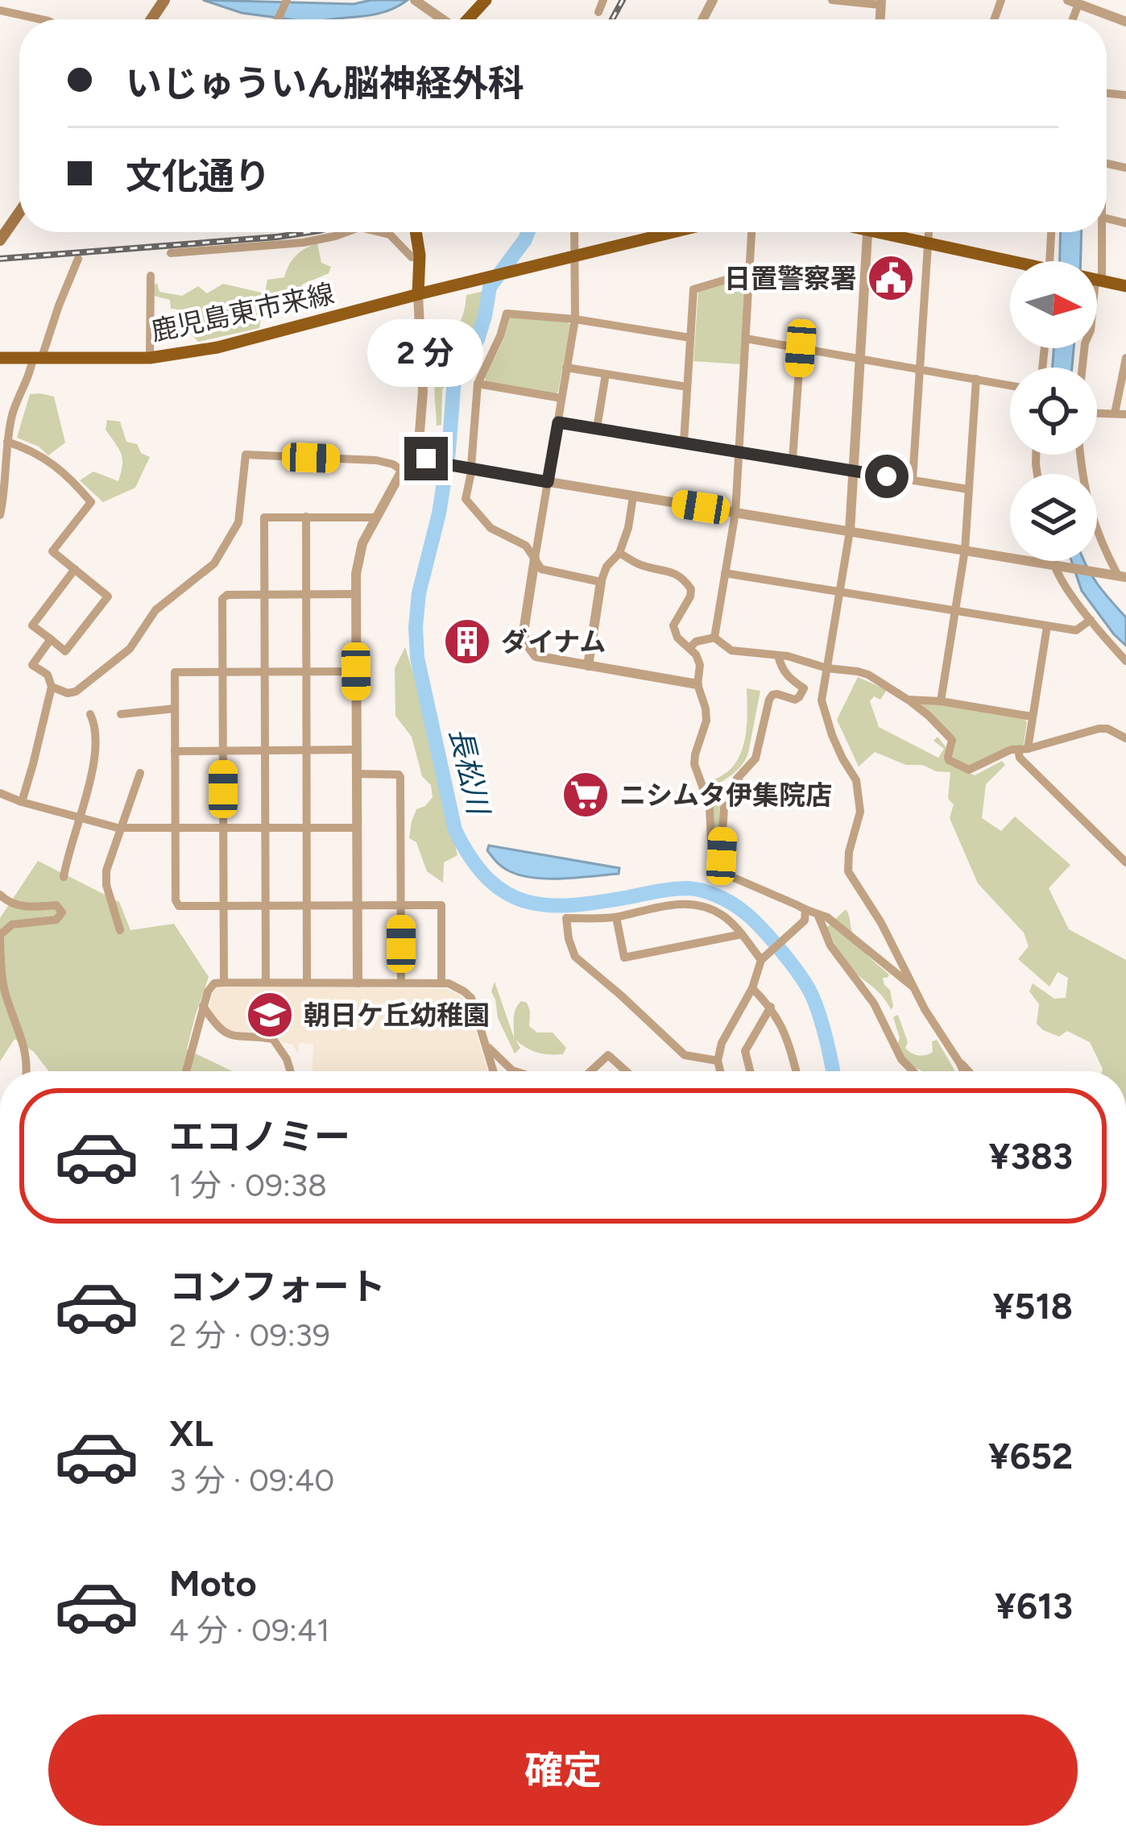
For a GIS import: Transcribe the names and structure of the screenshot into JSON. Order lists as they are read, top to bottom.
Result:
{
  "streets": {
    "main road": ["鹿児島東市来線"]
  },
  "water": ["長松川"],
  "places": {
    "public building": ["日置警察署"],
    "building": ["ダイナム"],
    "supermarket": ["ニシムタ伊集院店"],
    "school or university": ["朝日ケ丘幼稚園"]
  },
  "north": "right",
  "page": {
    "banner": ["いじゅういん脳神経外科", "文化通り"],
    "bubble": "2 分",
    "list": [
      {
        "name": "エコノミー",
        "note": "1 分 · 09:38",
        "value": "¥383"
      },
      {
        "name": "コンフォート",
        "note": "2 分 · 09:39",
        "value": "¥518"
      },
      {
        "name": "XL",
        "note": "3 分 · 09:40",
        "value": "¥652"
      },
      {
        "name": "Moto",
        "note": "4 分 · 09:41",
        "value": "¥613"
      }
    ],
    "buttons": "確定"
  }
}
